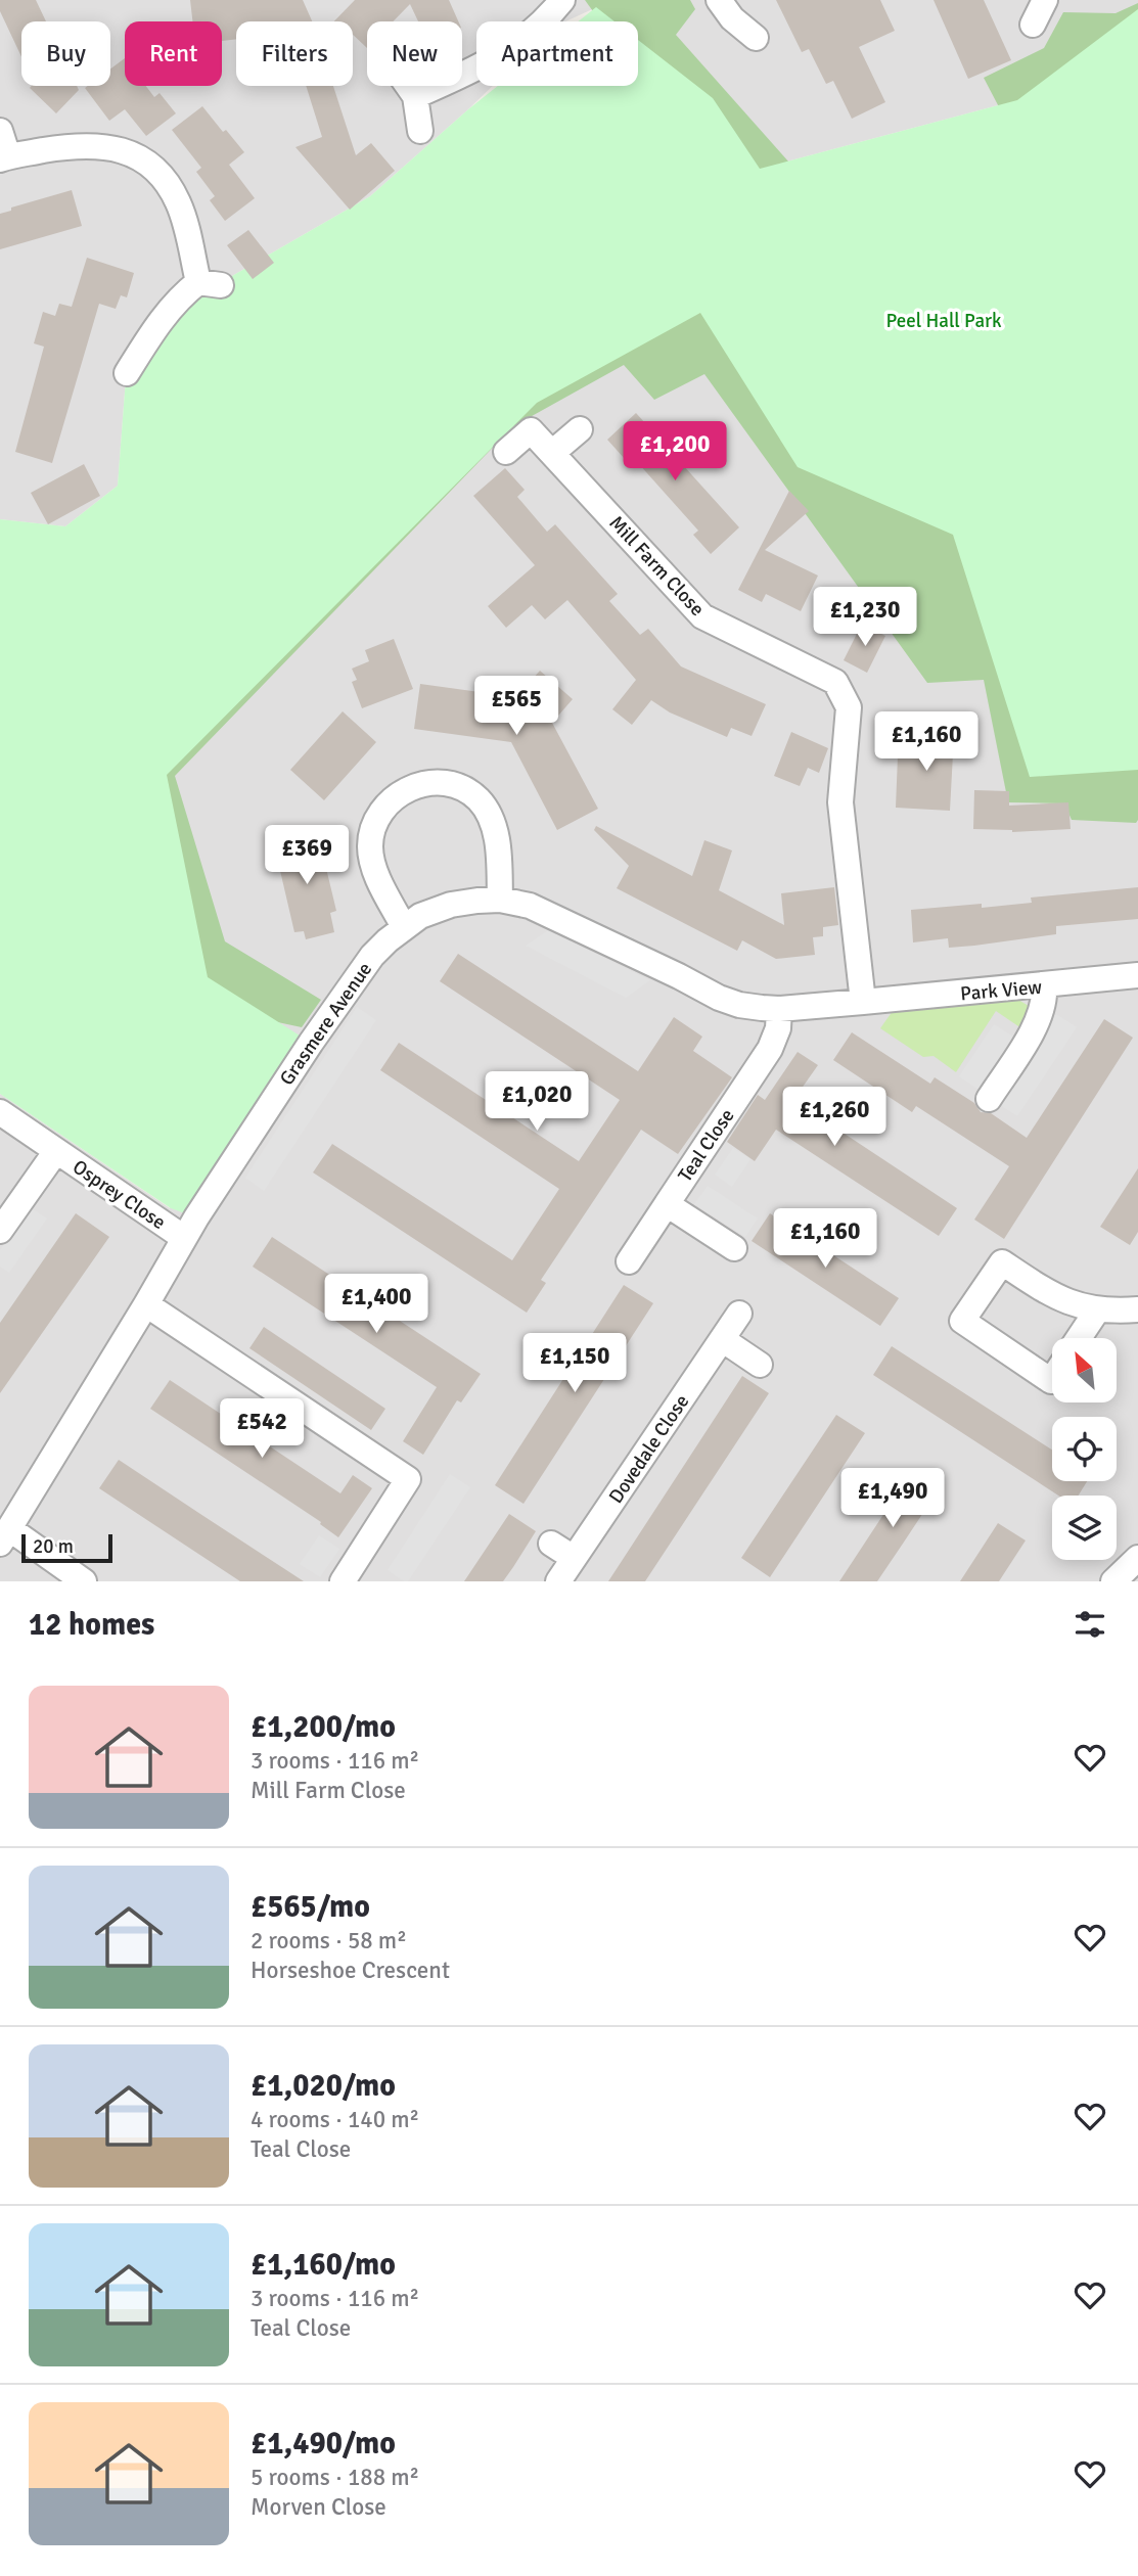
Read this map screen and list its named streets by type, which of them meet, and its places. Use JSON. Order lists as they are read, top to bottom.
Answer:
{
  "streets": {
    "street": [
      "Mill Farm Close",
      "Park View",
      "Grasmere Avenue",
      "Teal Close",
      "Osprey Close",
      "Dovedale Close"
    ]
  },
  "crossings": [
    ["Mill Farm Close", "Park View"],
    ["Mill Farm Close", "Grasmere Avenue"],
    ["Park View", "Grasmere Avenue"],
    ["Grasmere Avenue", "Teal Close"],
    ["Grasmere Avenue", "Osprey Close"]
  ],
  "parks": ["Peel Hall Park"],
  "scale_bar": "20 m",
  "north": "top left",
  "page": {
    "chip": [
      "Buy",
      "Rent",
      "Filters",
      "New",
      "Apartment"
    ],
    "price": [
      "£1,200",
      "£1,230",
      "£565",
      "£1,160",
      "£369",
      "£1,020",
      "£1,260",
      "£1,160",
      "£1,400",
      "£1,150",
      "£542",
      "£1,490"
    ],
    "scale": "20 m",
    "heading": "12 homes",
    "list": [
      {
        "name": "£1,200/mo",
        "note": "3 rooms · 116 m² · Mill Farm Close"
      },
      {
        "name": "£565/mo",
        "note": "2 rooms · 58 m² · Horseshoe Crescent"
      },
      {
        "name": "£1,020/mo",
        "note": "4 rooms · 140 m² · Teal Close"
      },
      {
        "name": "£1,160/mo",
        "note": "3 rooms · 116 m² · Teal Close"
      },
      {
        "name": "£1,490/mo",
        "note": "5 rooms · 188 m² · Morven Close"
      }
    ]
  }
}
